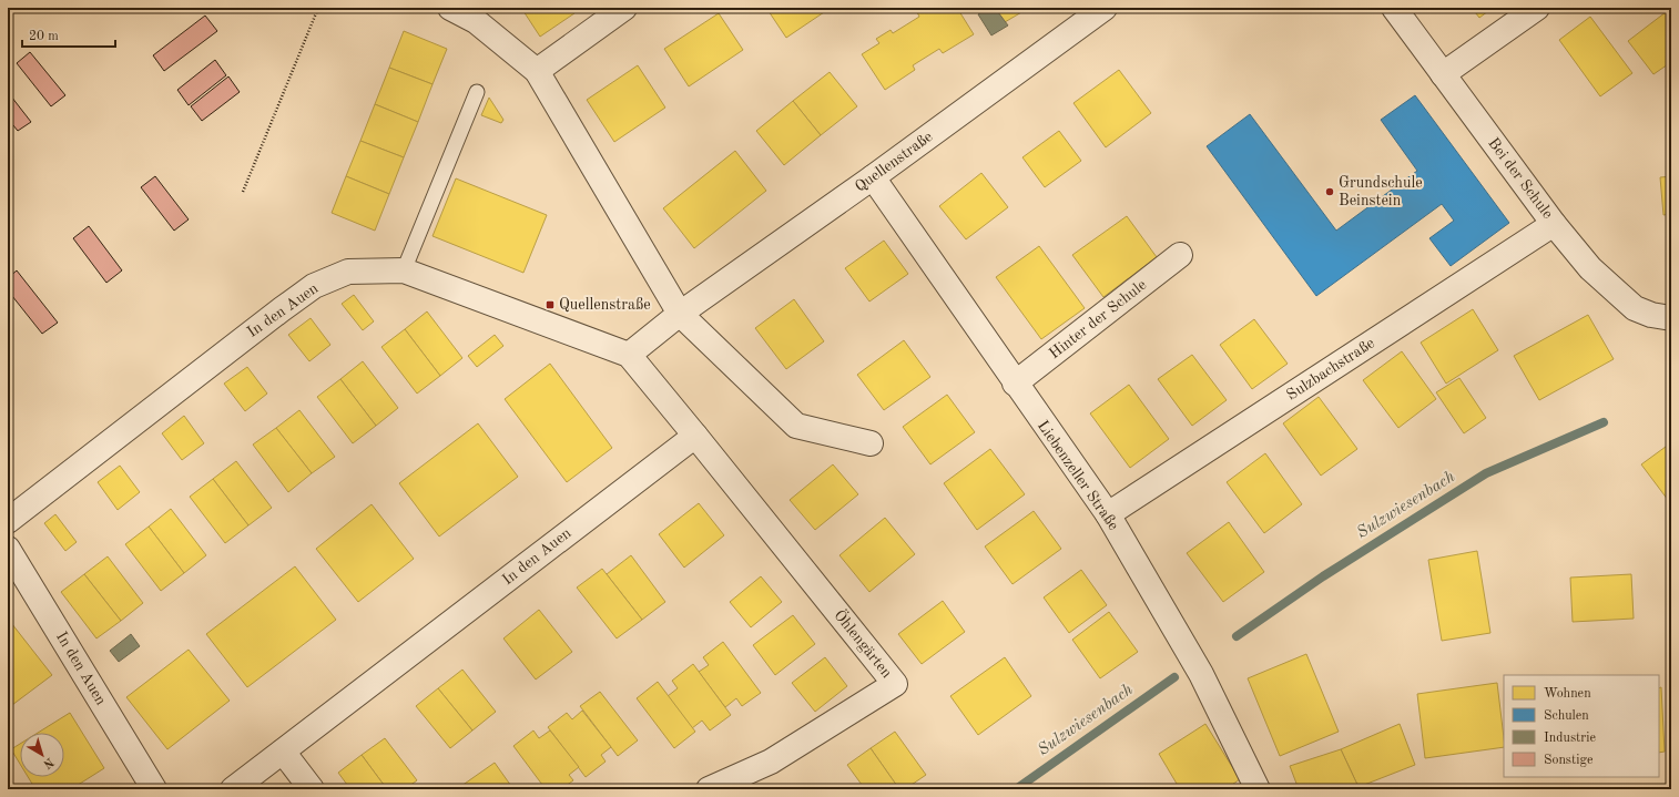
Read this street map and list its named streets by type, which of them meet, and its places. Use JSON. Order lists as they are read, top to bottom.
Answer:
{
  "streets": {
    "street": [
      "Quellenstraße",
      "Bei der Schule",
      "In den Auen",
      "Hinter der Schule",
      "Sulzbachstraße",
      "Liebenzeller Straße",
      "Öhlengärten"
    ]
  },
  "crossings": [
    ["Quellenstraße", "Liebenzeller Straße"],
    ["Bei der Schule", "Sulzbachstraße"],
    ["In den Auen", "Öhlengärten"],
    ["Hinter der Schule", "Liebenzeller Straße"],
    ["Sulzbachstraße", "Liebenzeller Straße"]
  ],
  "water": ["Sulzwiesenbach"],
  "places": {
    "other": ["Grundschule Beinstein"],
    "transit": ["Quellenstraße"]
  },
  "legend": [
    "Wohnen",
    "Schulen",
    "Industrie",
    "Sonstige"
  ],
  "scale_bar": "20 m",
  "north": "bottom right"
}
